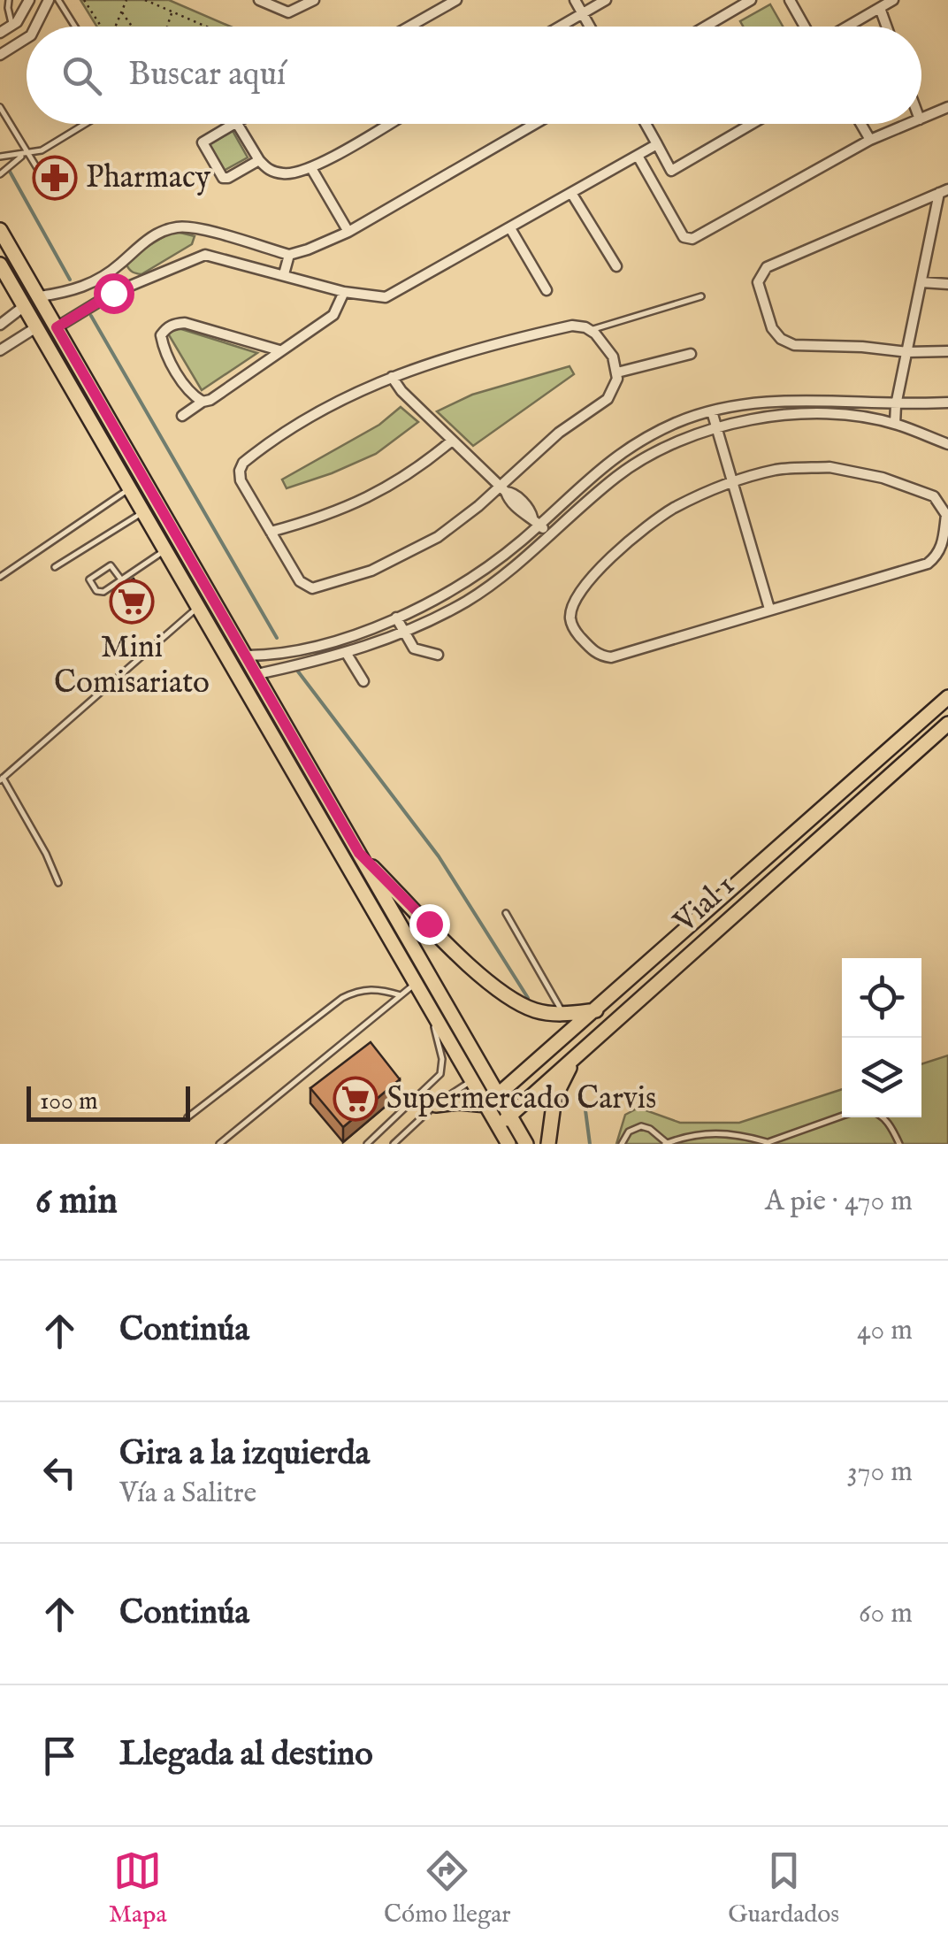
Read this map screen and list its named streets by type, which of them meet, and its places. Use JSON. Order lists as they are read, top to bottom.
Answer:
{
  "streets": {
    "main road": ["Vial 1"]
  },
  "places": {
    "pharmacy": ["Pharmacy"],
    "supermarket": ["Mini Comisariato", "Supermercado Carvis"]
  },
  "scale_bar": "100 m",
  "page": {
    "search": "Buscar aquí",
    "scale": "100 m",
    "heading": ["6 min", "A pie · 470 m"],
    "list": [
      ["Continúa", "40 m"],
      ["Gira a la izquierda", "Vía a Salitre", "370 m"],
      ["Continúa", "60 m"],
      "Llegada al destino"
    ],
    "nav": ["Mapa", "Cómo llegar", "Guardados"]
  }
}
